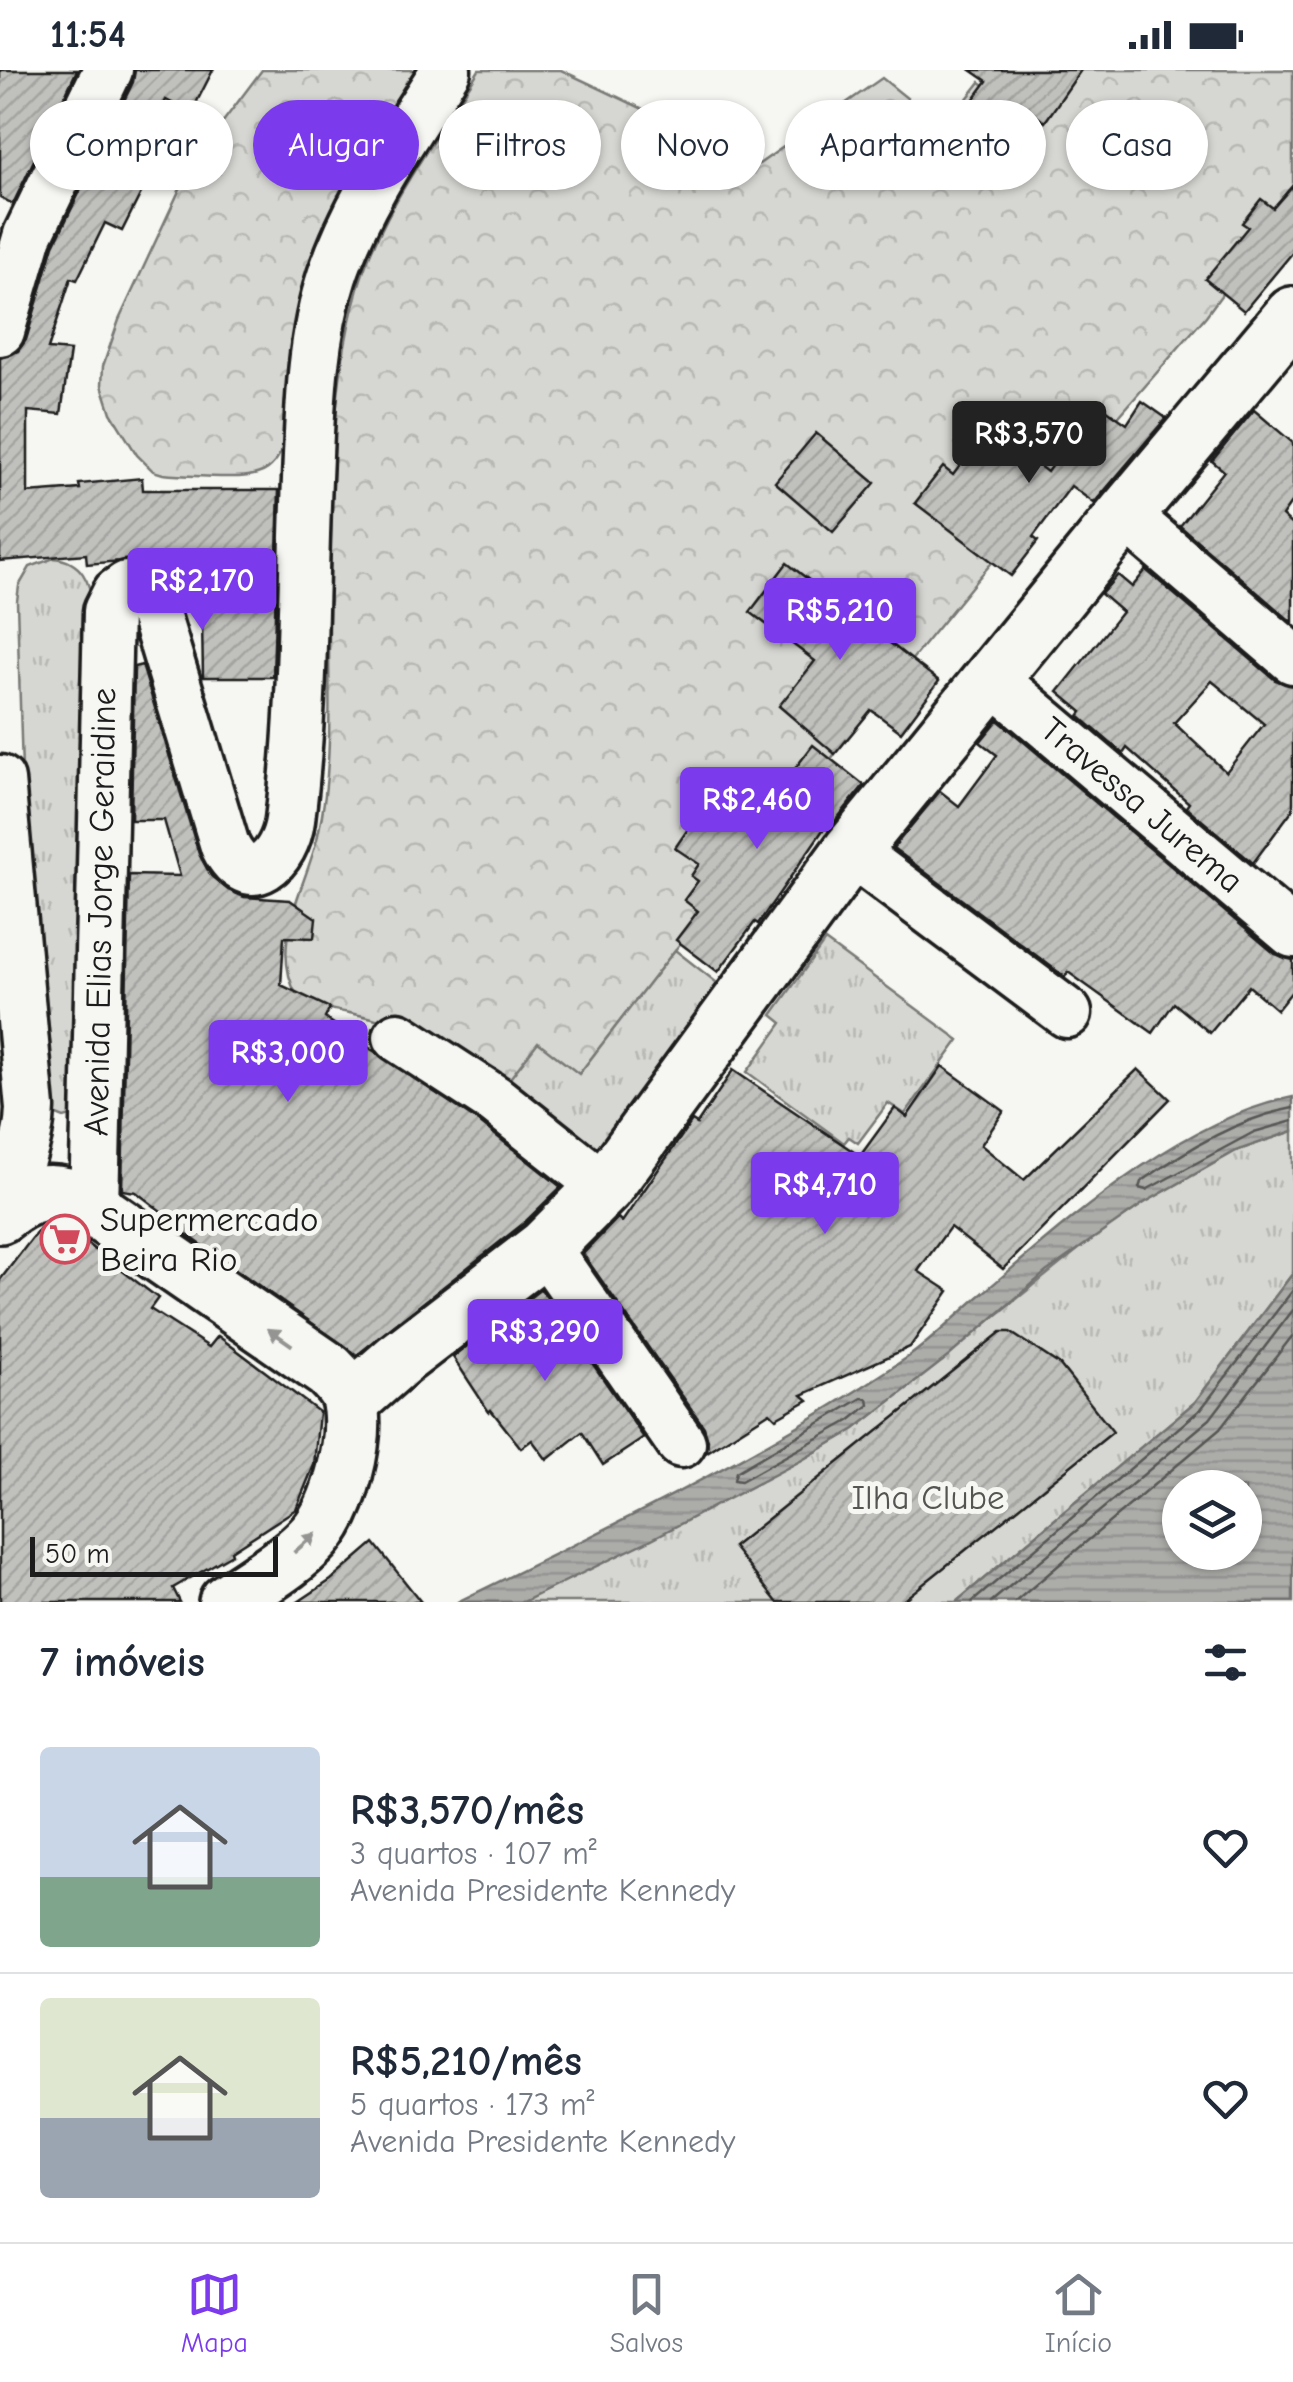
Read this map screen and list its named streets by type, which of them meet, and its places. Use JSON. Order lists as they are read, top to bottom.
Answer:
{
  "streets": {
    "street": ["Travessa Jurema", "Avenida Elias Jorge Geraidine"]
  },
  "parks": ["Ilha Clube"],
  "places": {
    "supermarket": ["Supermercado Beira Rio"]
  },
  "scale_bar": "50 m",
  "page": {
    "status": "11:54",
    "chip": [
      "Comprar",
      "Alugar",
      "Filtros",
      "Novo",
      "Apartamento",
      "Casa"
    ],
    "price": [
      "R$3,570",
      "R$2,170",
      "R$5,210",
      "R$2,460",
      "R$3,000",
      "R$4,710",
      "R$3,290"
    ],
    "scale": "50 m",
    "heading": "7 imóveis",
    "list": [
      {
        "name": "R$3,570/mês",
        "note": "3 quartos · 107 m² · Avenida Presidente Kennedy"
      },
      {
        "name": "R$5,210/mês",
        "note": "5 quartos · 173 m² · Avenida Presidente Kennedy"
      }
    ],
    "tabs": ["Mapa", "Salvos", "Início"]
  }
}
